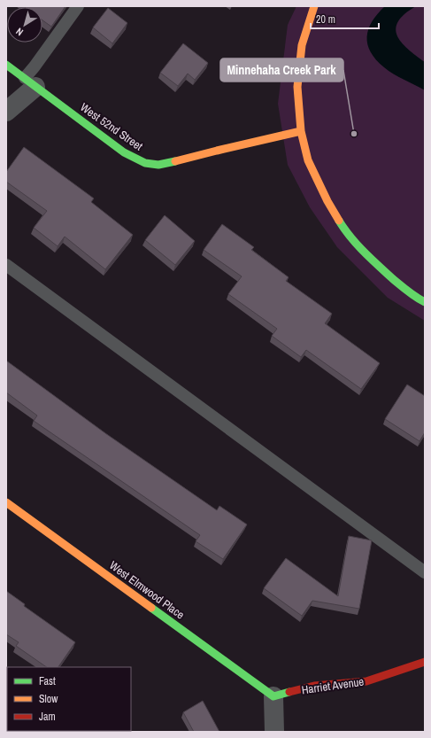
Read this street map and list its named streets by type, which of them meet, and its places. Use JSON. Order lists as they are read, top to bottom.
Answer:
{
  "streets": {
    "street": ["West 52nd Street", "West Elmwood Place", "Harriet Avenue"]
  },
  "crossings": [
    ["West Elmwood Place", "Harriet Avenue"]
  ],
  "places": ["Minnehaha Creek Park"],
  "legend": ["Fast", "Slow", "Jam"],
  "scale_bar": "20 m",
  "north": "bottom left"
}
